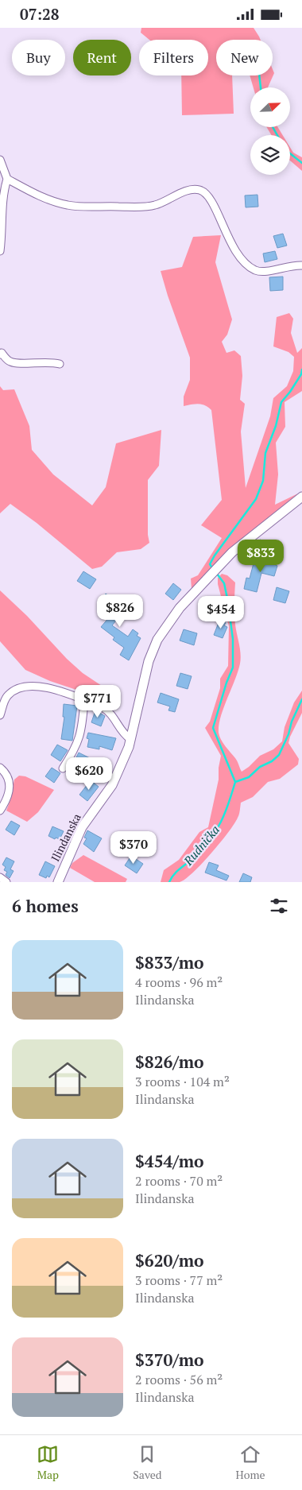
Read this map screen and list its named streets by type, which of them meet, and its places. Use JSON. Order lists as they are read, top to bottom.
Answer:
{
  "streets": {
    "street": ["Ilindanska"]
  },
  "water": ["Rudnička"],
  "north": "top right",
  "page": {
    "status": "07:28",
    "chip": [
      "Buy",
      "Rent",
      "Filters",
      "New"
    ],
    "price": [
      "$833",
      "$826",
      "$454",
      "$771",
      "$620",
      "$370"
    ],
    "heading": "6 homes",
    "list": [
      {
        "name": "$833/mo",
        "note": "4 rooms · 96 m² · Ilindanska"
      },
      {
        "name": "$826/mo",
        "note": "3 rooms · 104 m² · Ilindanska"
      },
      {
        "name": "$454/mo",
        "note": "2 rooms · 70 m² · Ilindanska"
      },
      {
        "name": "$620/mo",
        "note": "3 rooms · 77 m² · Ilindanska"
      },
      {
        "name": "$370/mo",
        "note": "2 rooms · 56 m² · Ilindanska"
      }
    ],
    "tabs": ["Map", "Saved", "Home"]
  }
}
